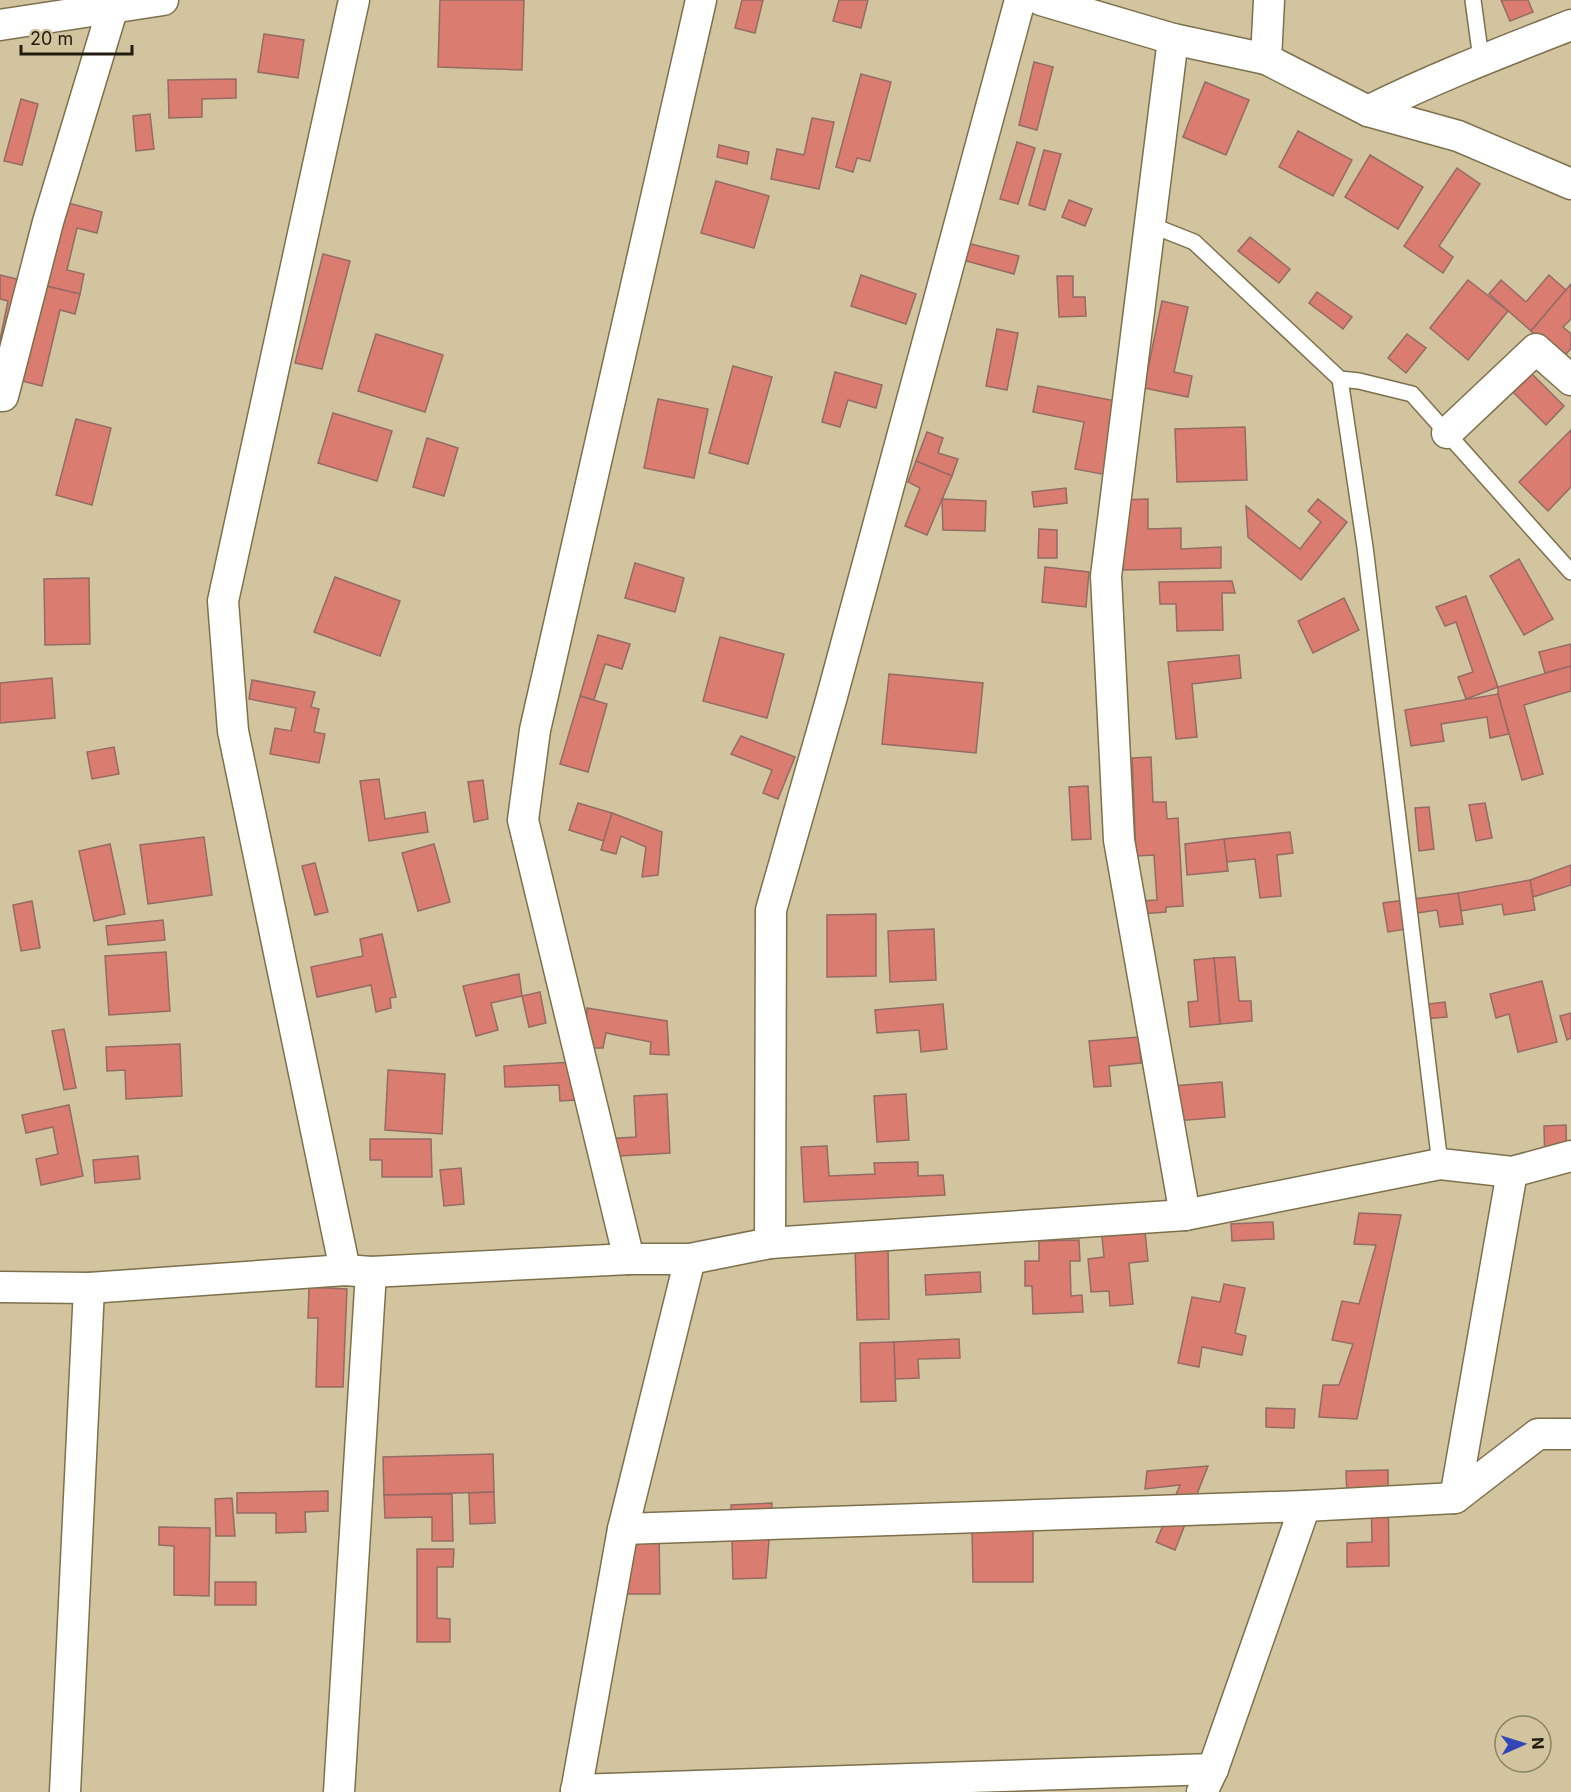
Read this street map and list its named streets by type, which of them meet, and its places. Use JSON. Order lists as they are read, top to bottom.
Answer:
{
  "scale_bar": "20 m",
  "north": "right"
}
